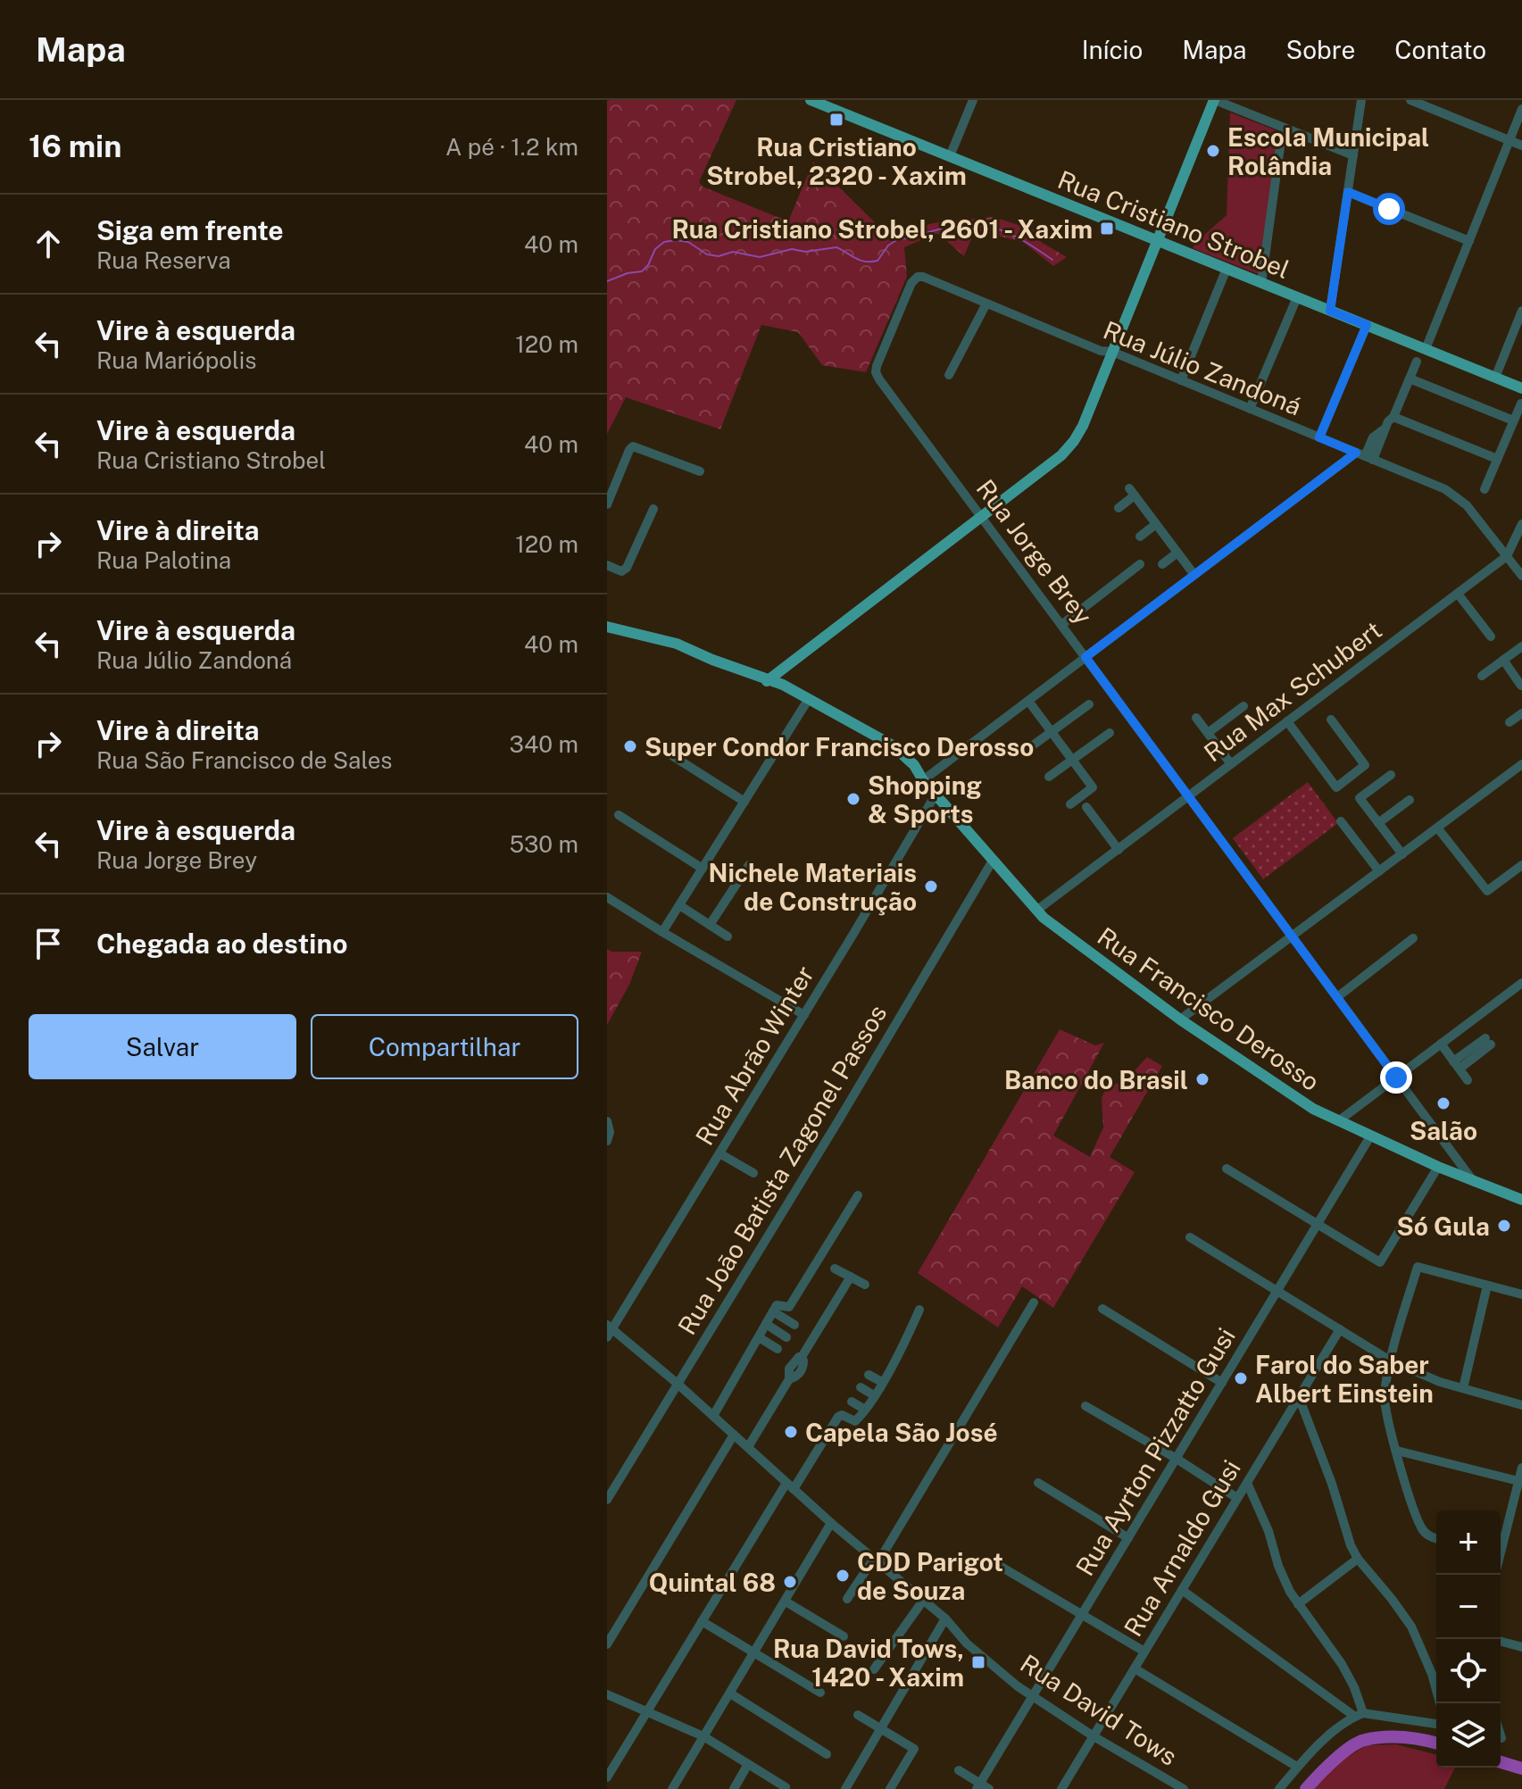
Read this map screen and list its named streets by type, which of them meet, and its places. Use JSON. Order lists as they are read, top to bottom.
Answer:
{
  "streets": {
    "main road": ["Rua Cristiano Strobel", "Rua Francisco Derosso"],
    "street": [
      "Rua Júlio Zandoná",
      "Rua Jorge Brey",
      "Rua Max Schubert",
      "Rua Abrão Winter",
      "Rua João Batista Zagonel Passos",
      "Rua Ayrton Pizzatto Gusi",
      "Rua Arnaldo Gusi",
      "Rua David Tows"
    ]
  },
  "crossings": [
    ["Rua Júlio Zandoná", "Rua Jorge Brey"],
    ["Rua Júlio Zandoná", "Rua Max Schubert"],
    ["Rua Jorge Brey", "Rua Max Schubert"],
    ["Rua Jorge Brey", "Rua Francisco Derosso"],
    ["Rua Max Schubert", "Rua Francisco Derosso"],
    ["Rua Francisco Derosso", "Rua Abrão Winter"],
    ["Rua Francisco Derosso", "Rua João Batista Zagonel Passos"],
    ["Rua Francisco Derosso", "Rua Ayrton Pizzatto Gusi"],
    ["Rua Abrão Winter", "Rua David Tows"],
    ["Rua João Batista Zagonel Passos", "Rua David Tows"],
    ["Rua Ayrton Pizzatto Gusi", "Rua David Tows"],
    ["Rua Arnaldo Gusi", "Rua David Tows"]
  ],
  "places": {
    "transit": ["Rua Cristiano Strobel, 2320 - Xaxim", "Rua Cristiano Strobel, 2601 - Xaxim", "Rua David Tows, 1420 - Xaxim"],
    "other": [
      "Escola Municipal Rolândia",
      "Super Condor Francisco Derosso",
      "Shopping & Sports",
      "Nichele Materiais de Construção",
      "Banco do Brasil",
      "Salão",
      "Só Gula",
      "Farol do Saber Albert Einstein",
      "Capela São José",
      "CDD Parigot de Souza",
      "Quintal 68"
    ]
  },
  "page": {
    "header": "Mapa",
    "nav": [
      "Início",
      "Mapa",
      "Sobre",
      "Contato"
    ],
    "heading": ["16 min", "A pé · 1.2 km"],
    "list": [
      ["Siga em frente", "Rua Reserva", "40 m"],
      ["Vire à esquerda", "Rua Mariópolis", "120 m"],
      ["Vire à esquerda", "Rua Cristiano Strobel", "40 m"],
      ["Vire à direita", "Rua Palotina", "120 m"],
      ["Vire à esquerda", "Rua Júlio Zandoná", "40 m"],
      ["Vire à direita", "Rua São Francisco de Sales", "340 m"],
      ["Vire à esquerda", "Rua Jorge Brey", "530 m"],
      "Chegada ao destino"
    ],
    "buttons": ["Salvar", "Compartilhar"],
    "map_buttons": ["+", "−"]
  }
}
